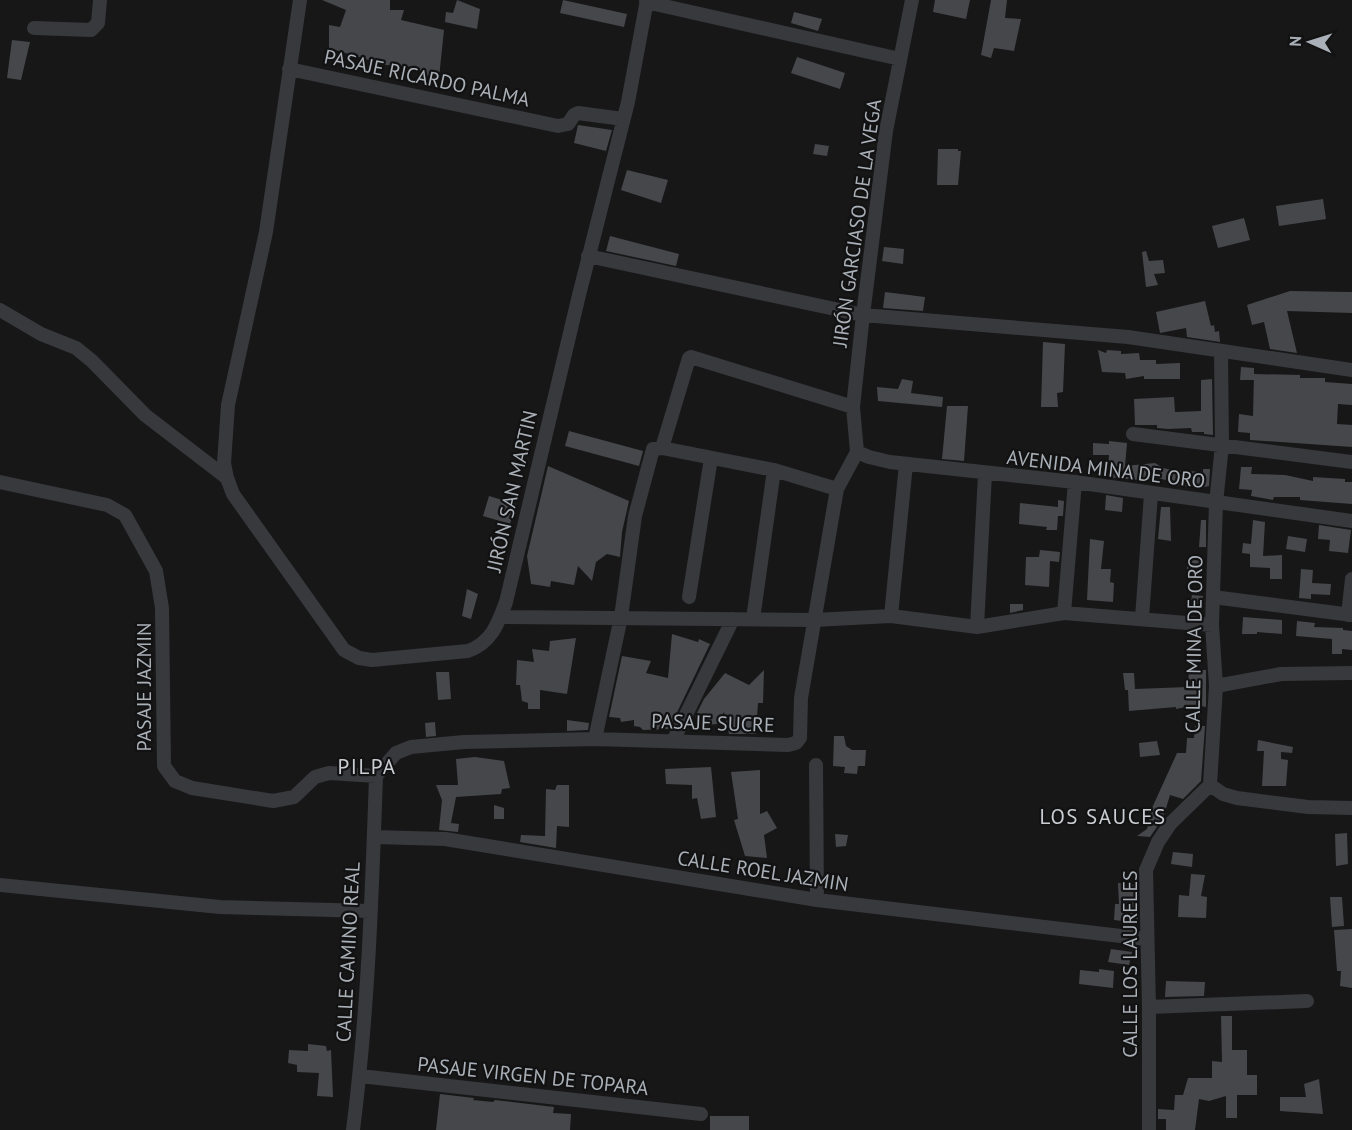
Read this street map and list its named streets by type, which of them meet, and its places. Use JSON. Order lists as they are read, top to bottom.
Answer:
{
  "streets": {
    "street": [
      "PASAJE RICARDO PALMA",
      "JIRÓN GARCIASO DE LA VEGA",
      "AVENIDA MINA DE ORO",
      "JIRÓN SAN MARTIN",
      "CALLE MINA DE ORO",
      "PASAJE JAZMIN",
      "PASAJE SUCRE",
      "CALLE ROEL JAZMIN",
      "CALLE CAMINO REAL",
      "CALLE LOS LAURELES",
      "PASAJE VIRGEN DE TOPARA"
    ]
  },
  "crossings": [
    ["PASAJE RICARDO PALMA", "JIRÓN SAN MARTIN"],
    ["JIRÓN GARCIASO DE LA VEGA", "AVENIDA MINA DE ORO"],
    ["JIRÓN GARCIASO DE LA VEGA", "PASAJE SUCRE"],
    ["AVENIDA MINA DE ORO", "CALLE MINA DE ORO"],
    ["AVENIDA MINA DE ORO", "PASAJE SUCRE"],
    ["CALLE MINA DE ORO", "CALLE LOS LAURELES"],
    ["PASAJE JAZMIN", "PASAJE SUCRE"],
    ["PASAJE JAZMIN", "CALLE CAMINO REAL"],
    ["PASAJE SUCRE", "CALLE CAMINO REAL"],
    ["CALLE ROEL JAZMIN", "CALLE CAMINO REAL"],
    ["CALLE ROEL JAZMIN", "CALLE LOS LAURELES"],
    ["CALLE CAMINO REAL", "PASAJE VIRGEN DE TOPARA"]
  ],
  "districts": ["PILPA", "LOS SAUCES"],
  "north": "left"
}
